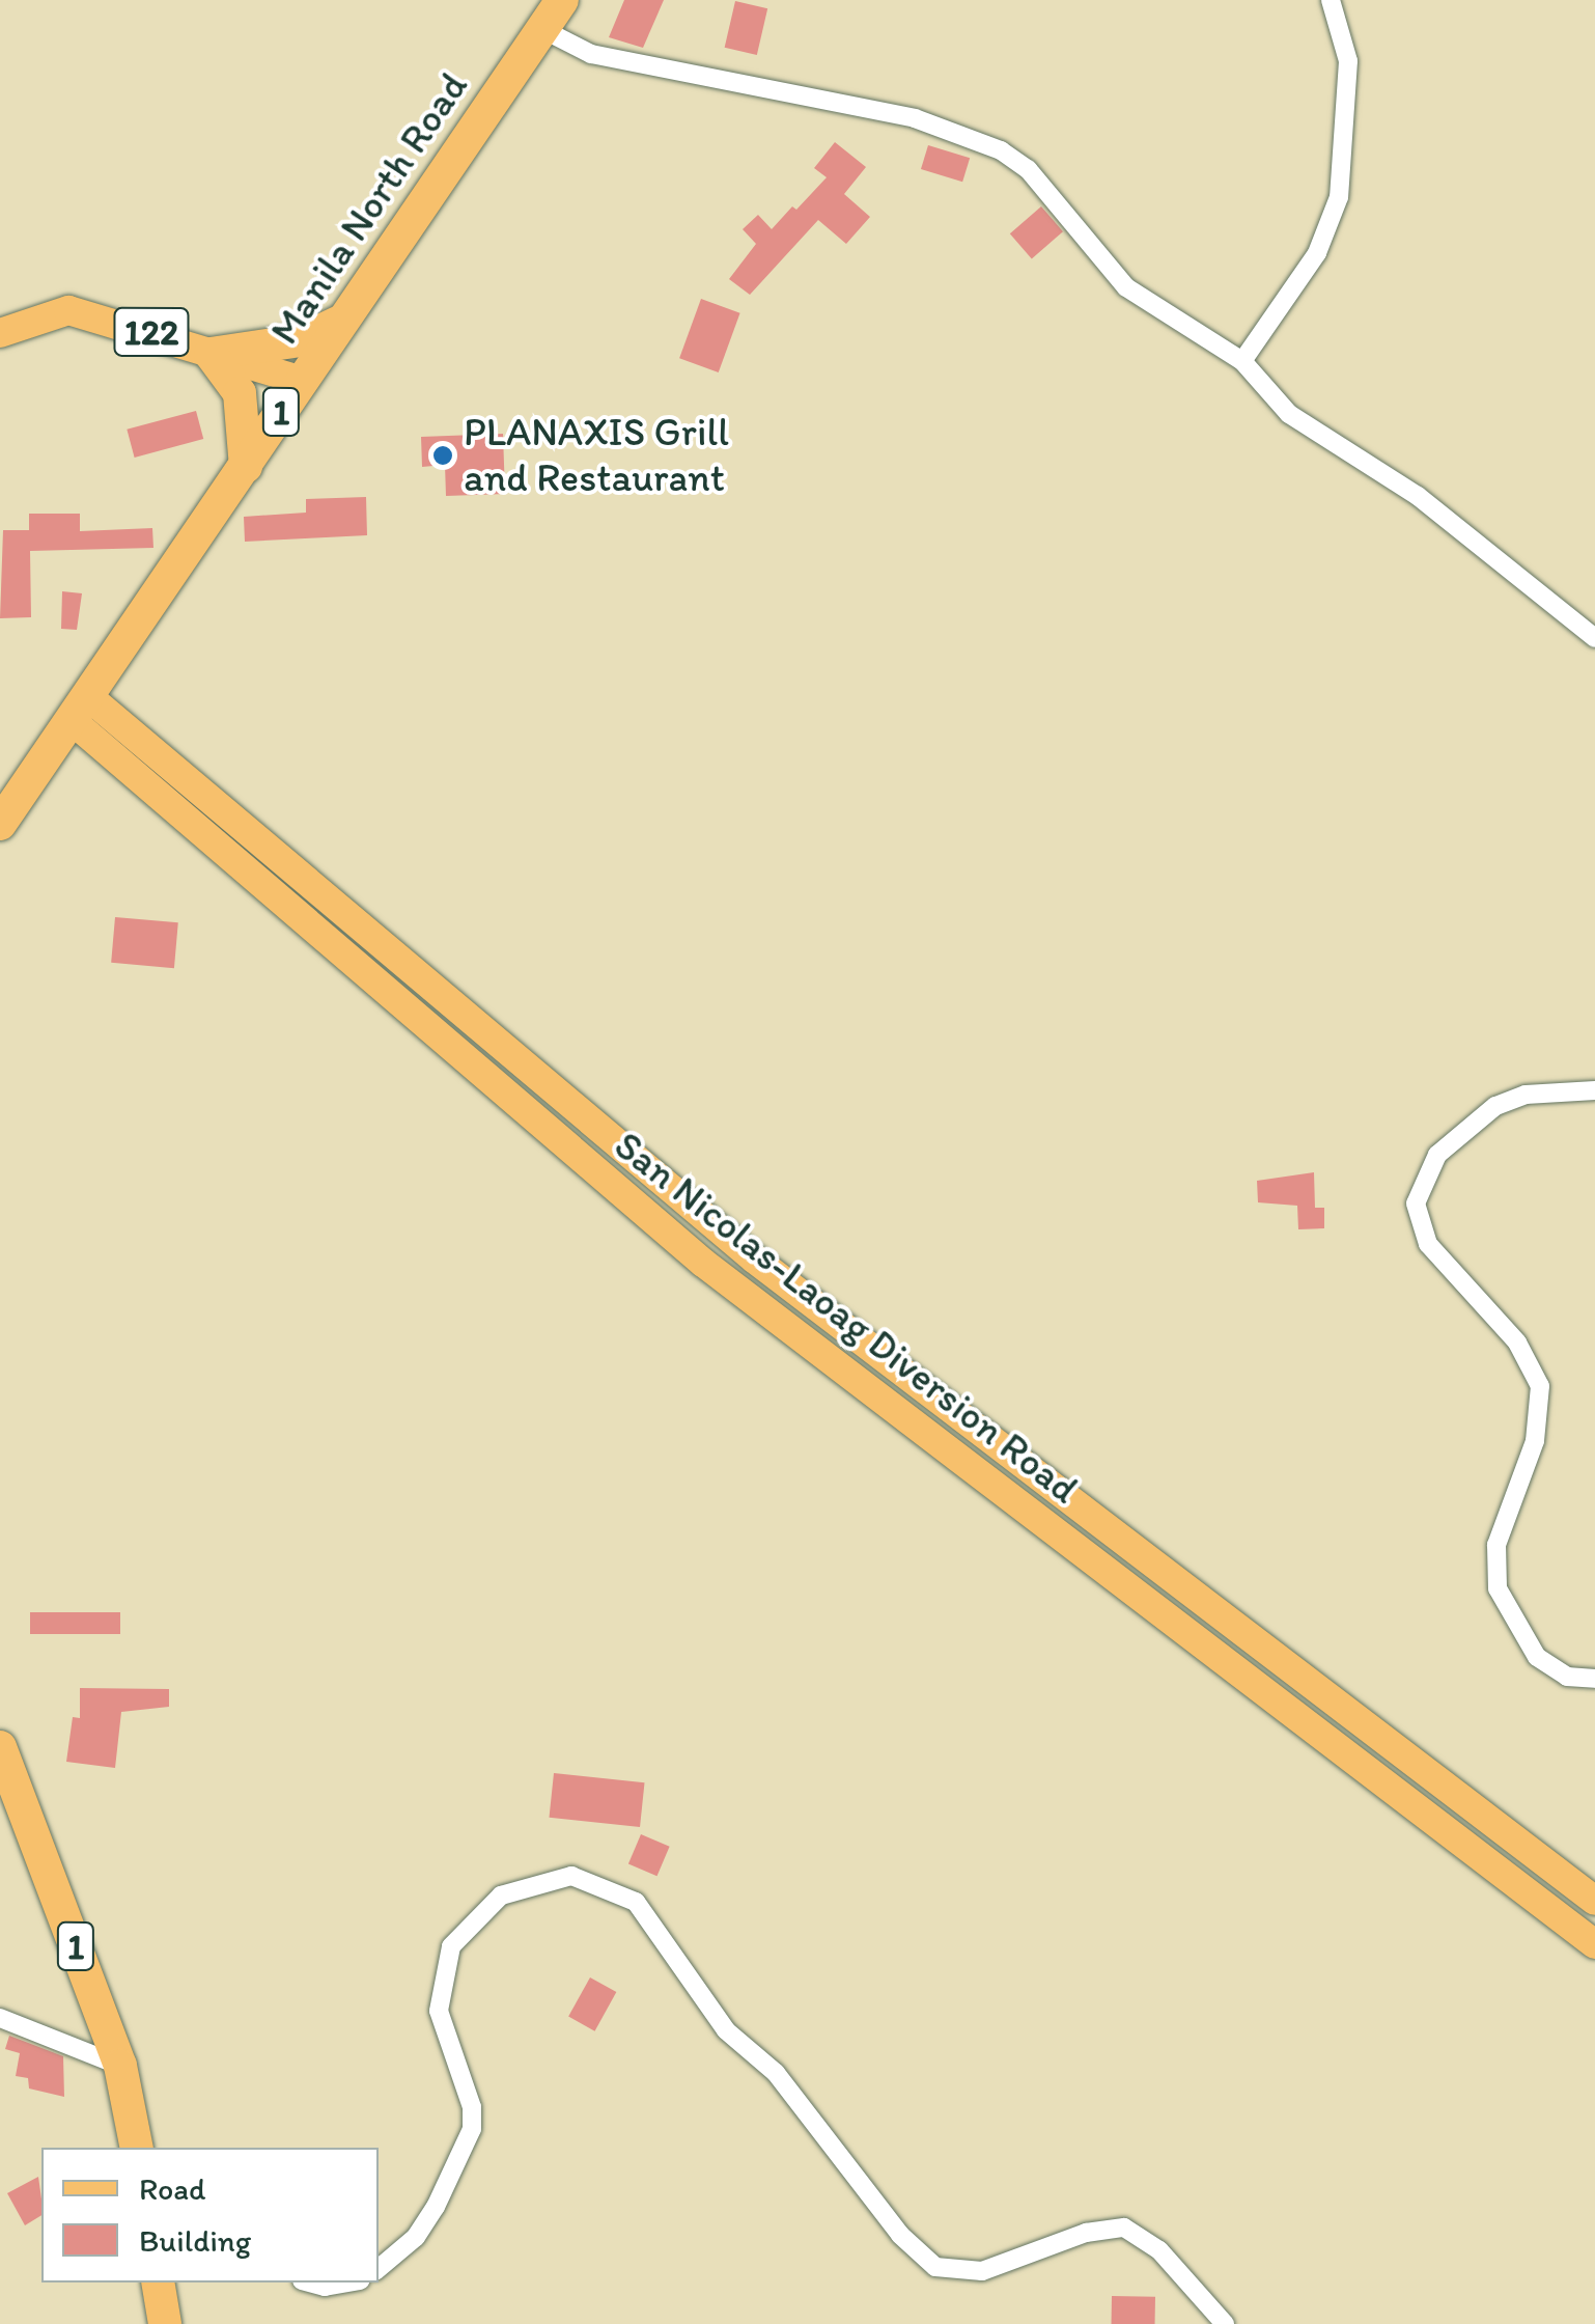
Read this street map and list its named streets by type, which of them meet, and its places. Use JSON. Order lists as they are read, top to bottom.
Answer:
{
  "streets": {
    "highway": ["Manila North Road", "1"],
    "main road": ["122", "San Nicolas-Laoag Diversion Road"]
  },
  "crossings": [
    ["Manila North Road", "122"],
    ["Manila North Road", "San Nicolas-Laoag Diversion Road"]
  ],
  "places": ["PLANAXIS Grill and Restaurant"],
  "legend": ["Road", "Building"]
}
